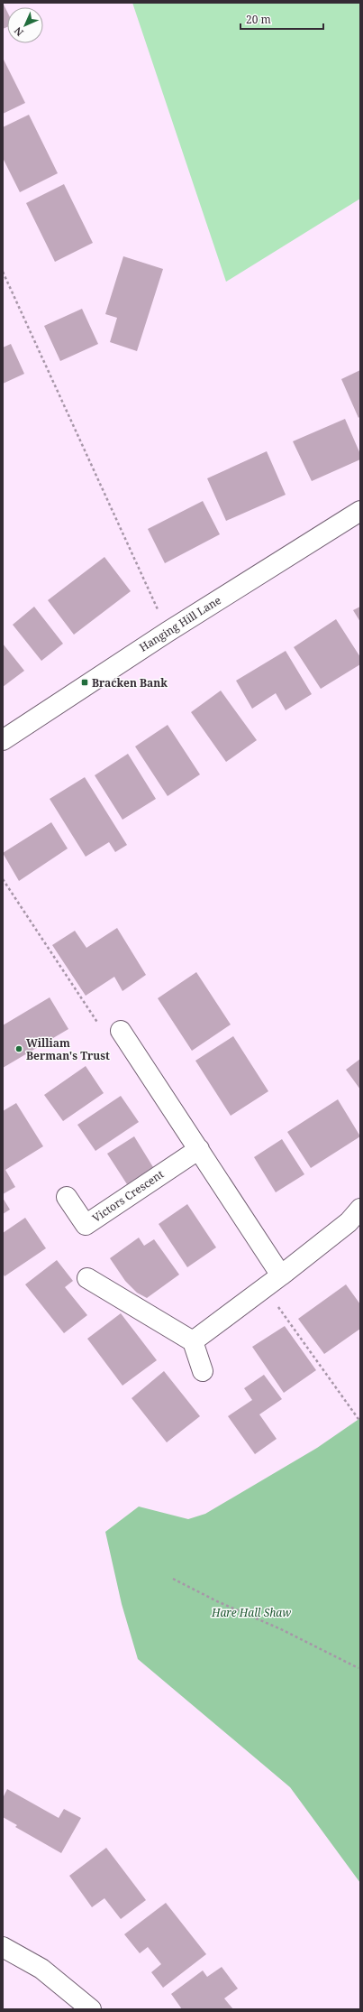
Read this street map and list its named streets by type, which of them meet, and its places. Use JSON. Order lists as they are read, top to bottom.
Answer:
{
  "streets": {
    "street": ["Hanging Hill Lane", "Victors Crescent"]
  },
  "parks": ["Hare Hall Shaw"],
  "places": {
    "transit": ["Bracken Bank"],
    "other": ["William Berman's Trust"]
  },
  "scale_bar": "20 m",
  "north": "bottom left"
}
